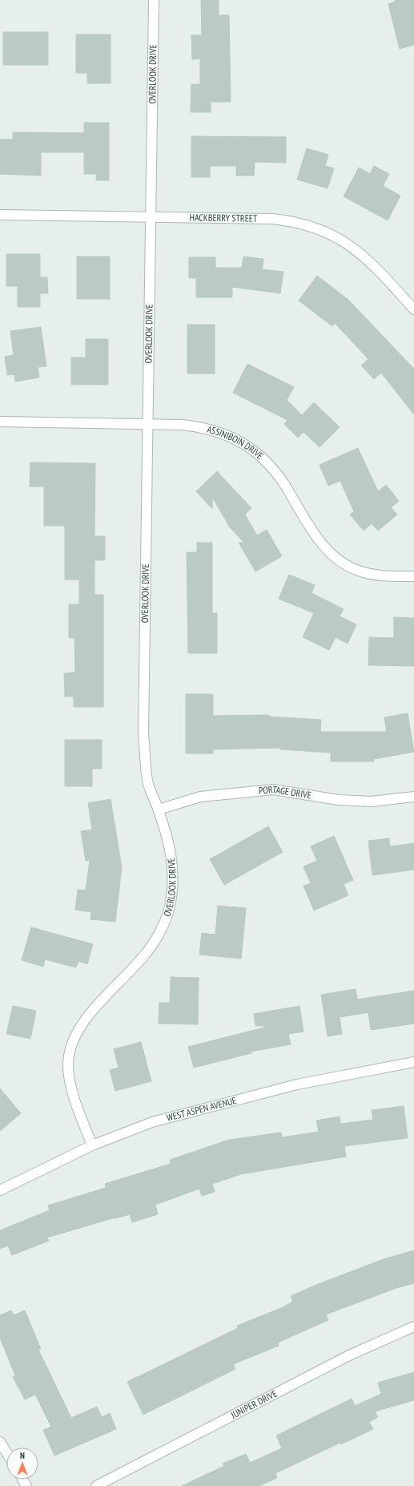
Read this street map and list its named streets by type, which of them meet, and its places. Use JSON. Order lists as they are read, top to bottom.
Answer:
{
  "streets": {
    "street": [
      "OVERLOOK DRIVE",
      "HACKBERRY STREET",
      "ASSINIBOIN DRIVE",
      "PORTAGE DRIVE",
      "WEST ASPEN AVENUE",
      "JUNIPER DRIVE"
    ]
  },
  "crossings": [
    ["OVERLOOK DRIVE", "HACKBERRY STREET"],
    ["OVERLOOK DRIVE", "ASSINIBOIN DRIVE"],
    ["OVERLOOK DRIVE", "PORTAGE DRIVE"],
    ["OVERLOOK DRIVE", "WEST ASPEN AVENUE"]
  ],
  "north": "top"
}
